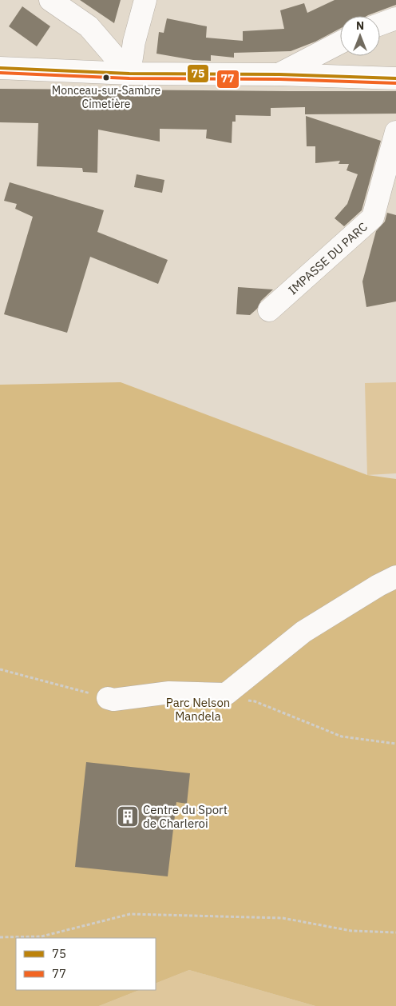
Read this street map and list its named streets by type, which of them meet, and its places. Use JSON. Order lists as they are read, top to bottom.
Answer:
{
  "streets": {
    "street": ["IMPASSE DU PARC"]
  },
  "parks": ["Parc Nelson Mandela"],
  "places": {
    "other": ["Monceau-sur-Sambre Cimetière"],
    "building": ["Centre du Sport de Charleroi"]
  },
  "lines": ["transit line 75", "transit line 77"],
  "legend": ["75", "77"],
  "north": "top"
}
